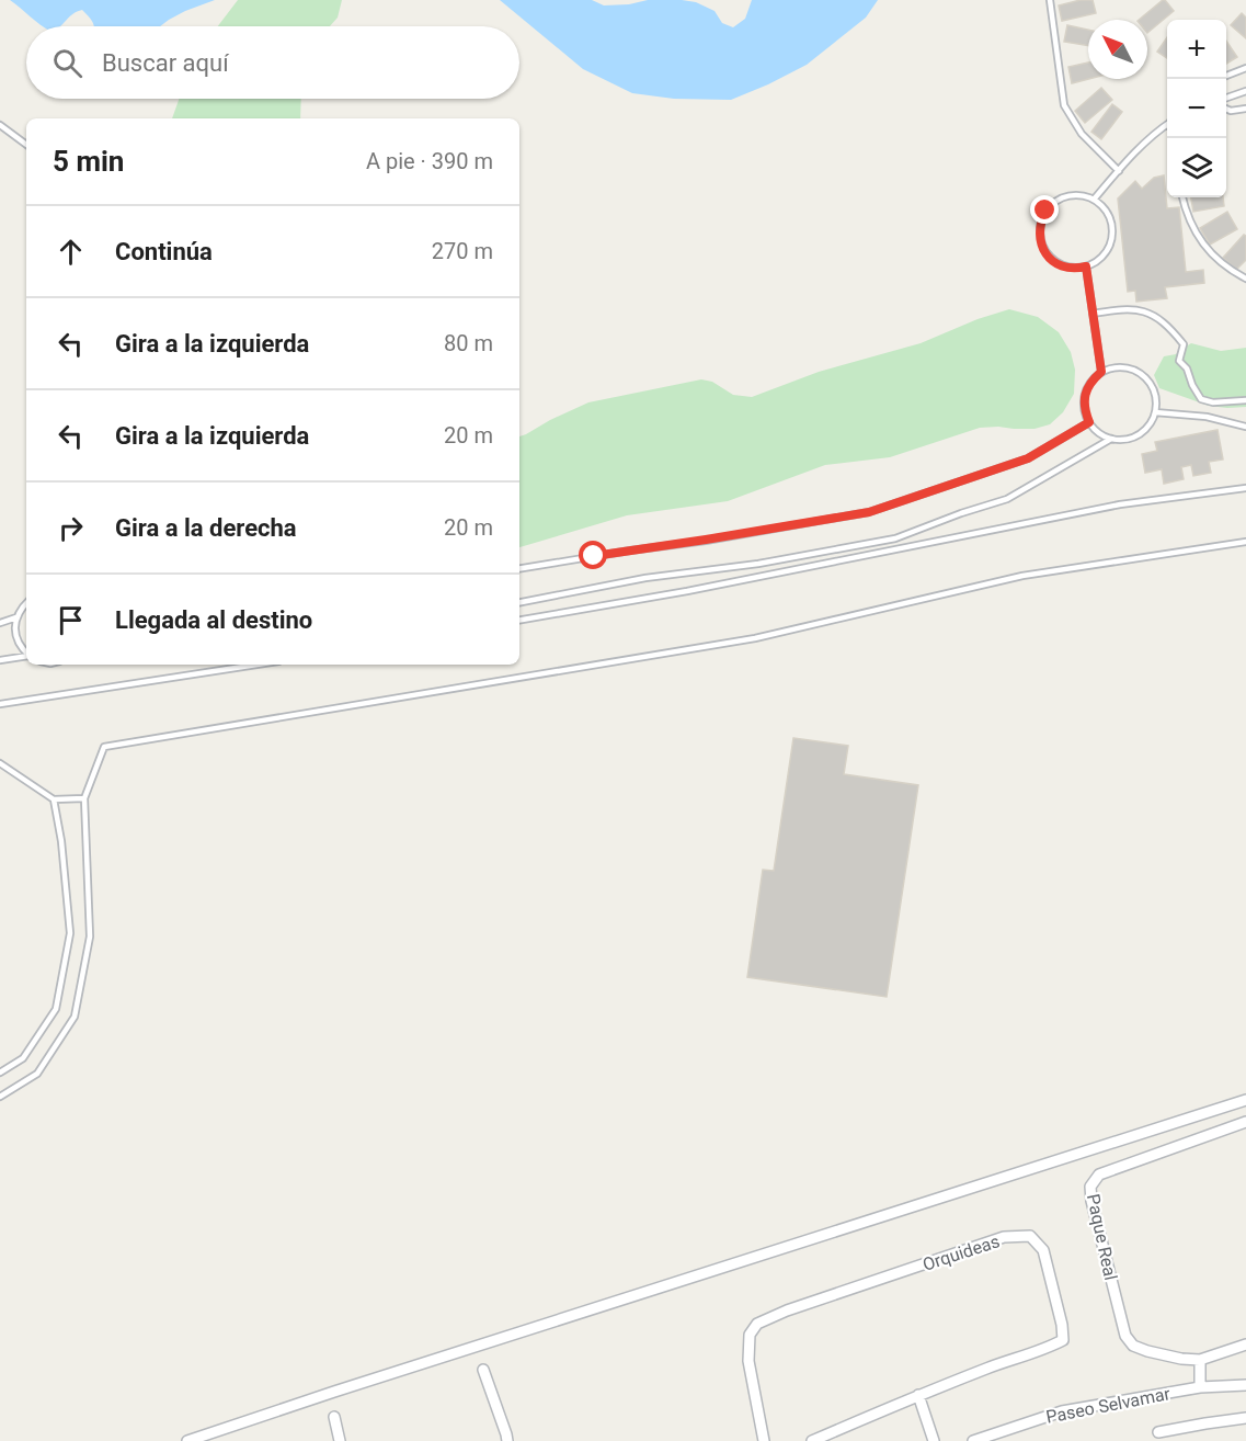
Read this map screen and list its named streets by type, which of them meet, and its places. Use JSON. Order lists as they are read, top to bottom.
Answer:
{
  "streets": {
    "street": ["Paque Real", "Orquideas", "Paseo Selvamar"]
  },
  "north": "top left",
  "page": {
    "map_buttons": ["+", "−"],
    "search": "Buscar aquí",
    "heading": ["5 min", "A pie · 390 m"],
    "list": [
      ["Continúa", "270 m"],
      ["Gira a la izquierda", "80 m"],
      ["Gira a la izquierda", "20 m"],
      ["Gira a la derecha", "20 m"],
      "Llegada al destino"
    ]
  }
}
